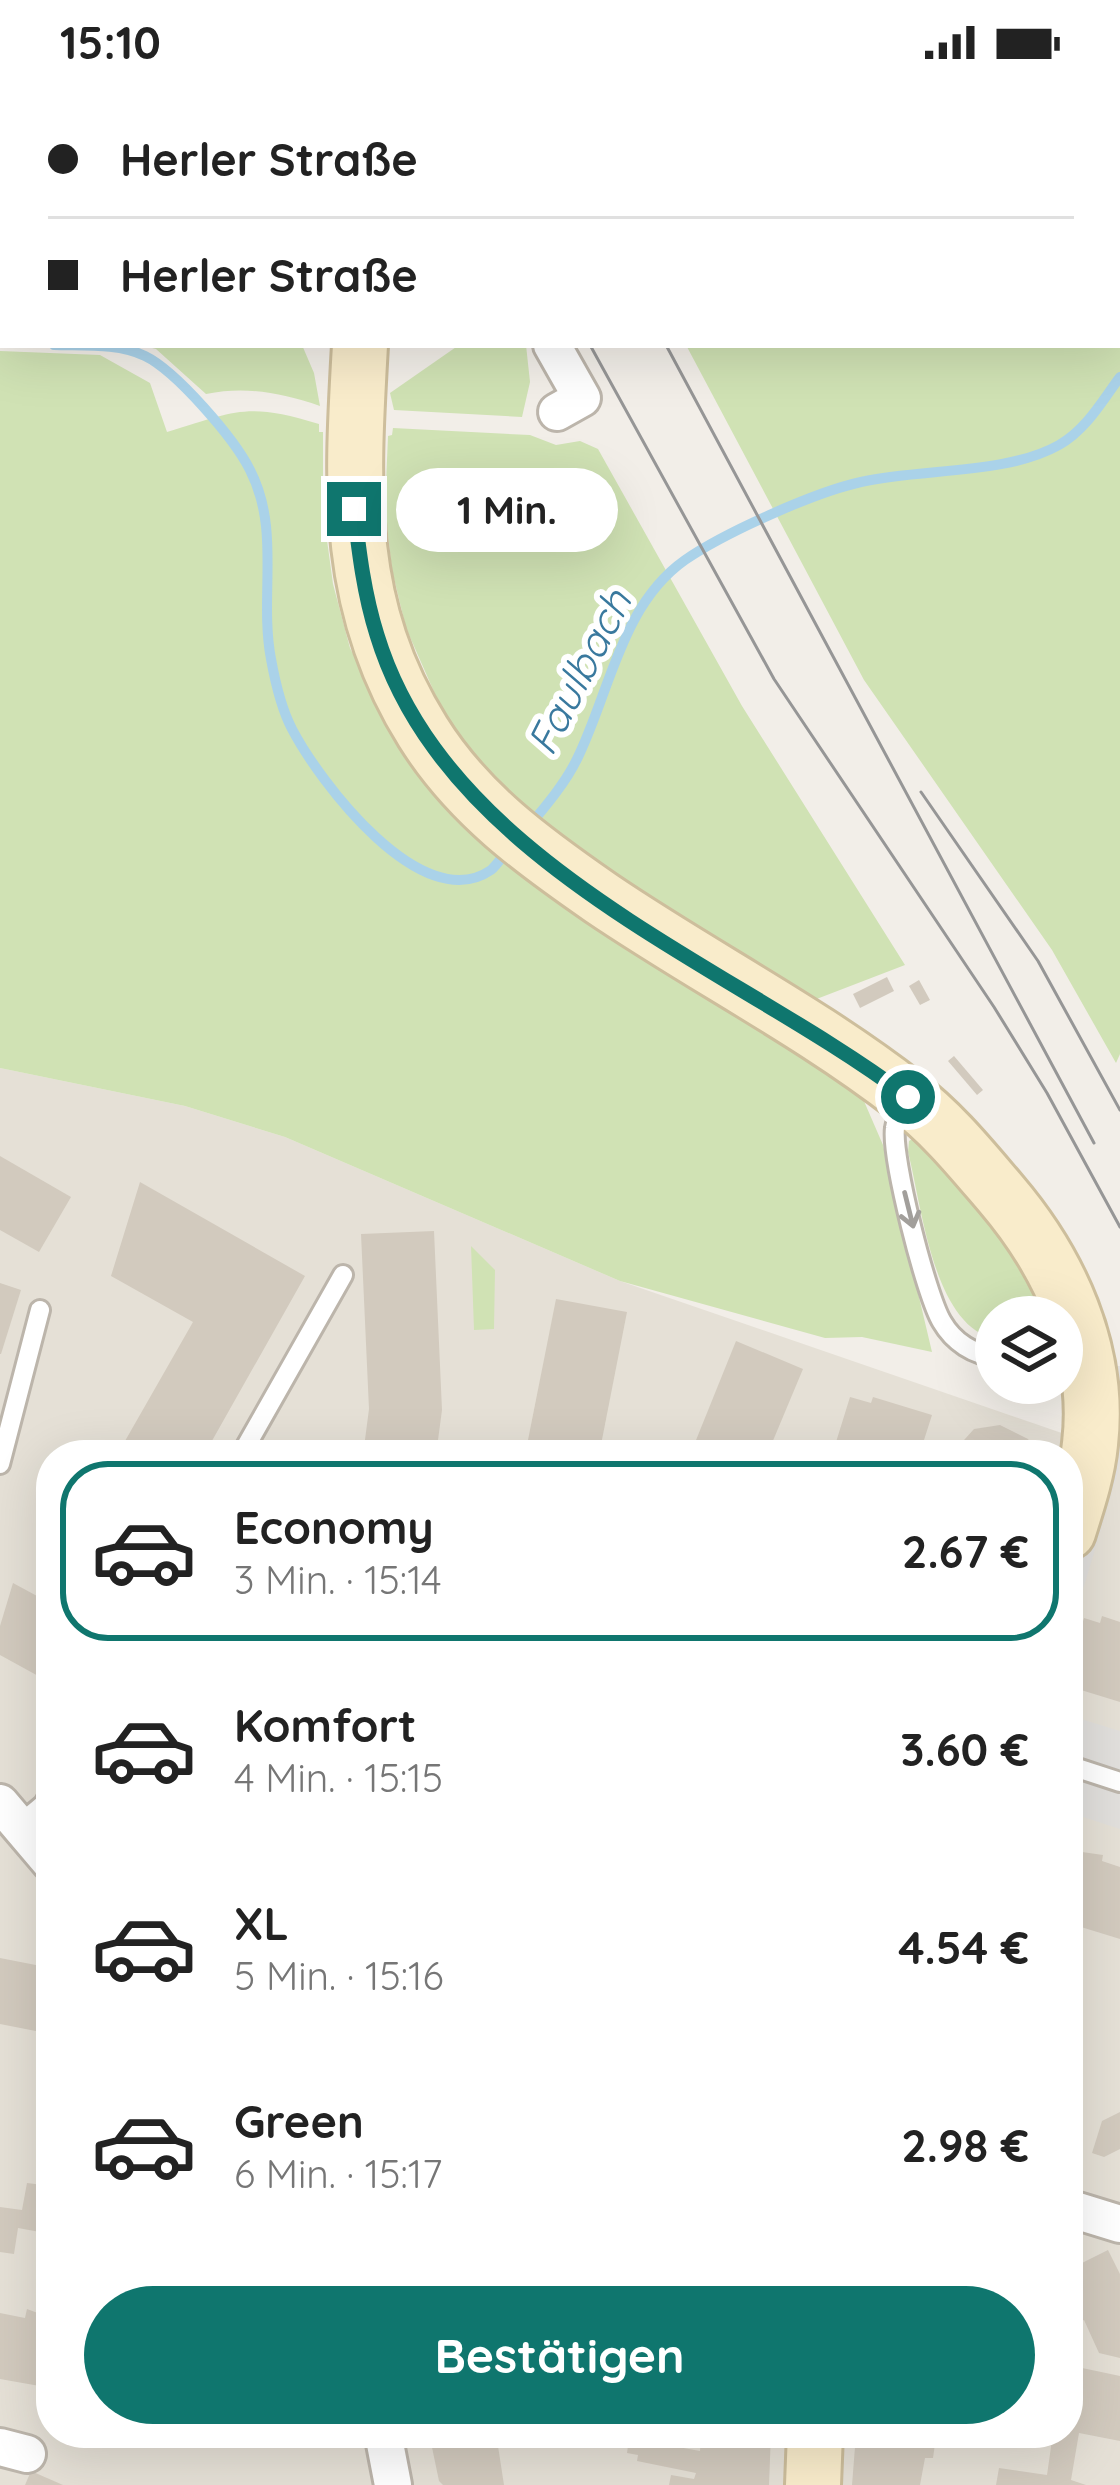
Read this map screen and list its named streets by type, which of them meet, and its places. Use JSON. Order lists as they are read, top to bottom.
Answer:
{
  "water": ["Faulbach"],
  "page": {
    "status": "15:10",
    "banner": ["Herler Straße", "Herler Straße"],
    "bubble": "1 Min.",
    "list": [
      {
        "name": "Economy",
        "note": "3 Min. · 15:14",
        "value": "2.67 €"
      },
      {
        "name": "Komfort",
        "note": "4 Min. · 15:15",
        "value": "3.60 €"
      },
      {
        "name": "XL",
        "note": "5 Min. · 15:16",
        "value": "4.54 €"
      },
      {
        "name": "Green",
        "note": "6 Min. · 15:17",
        "value": "2.98 €"
      }
    ],
    "buttons": "Bestätigen"
  }
}
